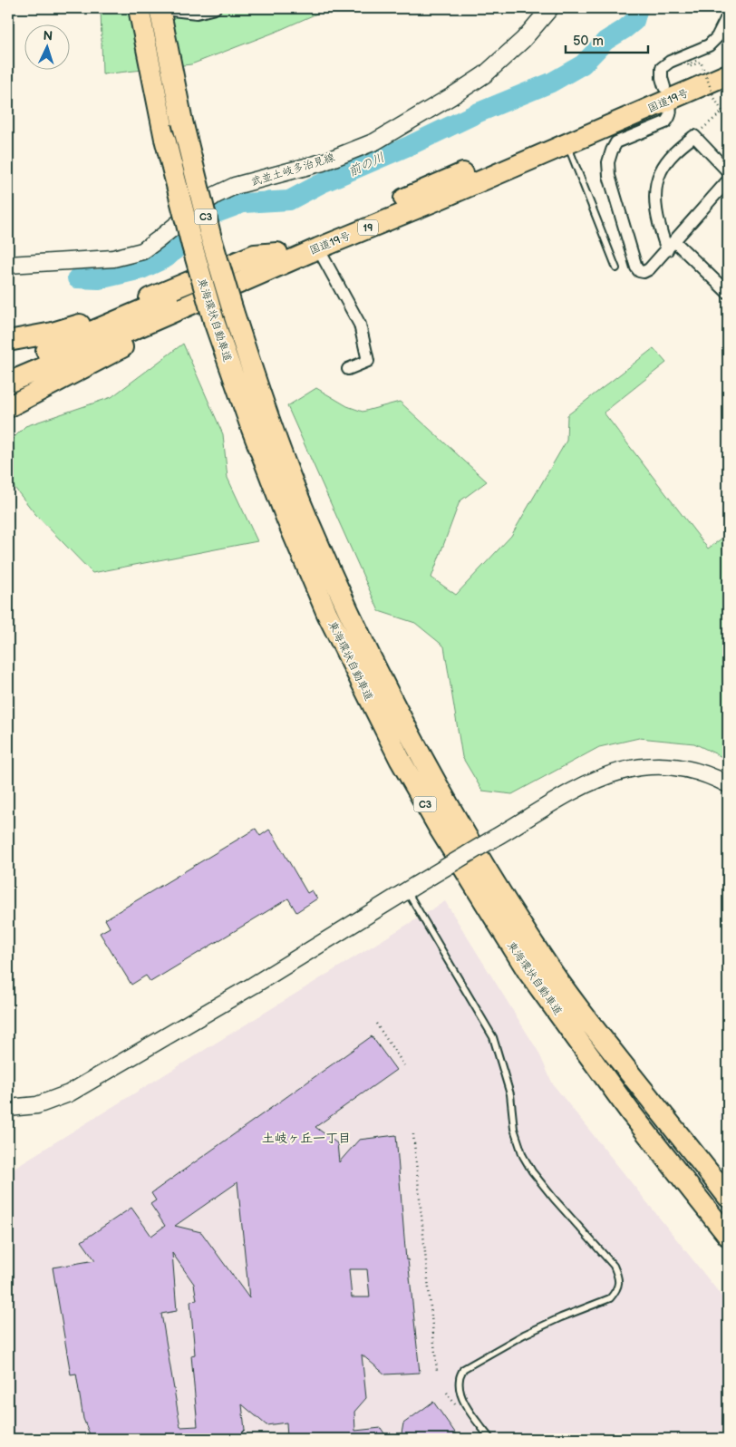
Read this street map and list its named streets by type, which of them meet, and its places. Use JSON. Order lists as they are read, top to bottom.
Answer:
{
  "streets": {
    "highway": [
      "国道19号",
      "C3",
      "19",
      "東海環状自動車道"
    ],
    "street": ["武並土岐多治見線"]
  },
  "crossings": [
    ["国道19号", "19"]
  ],
  "districts": ["土岐ヶ丘一丁目"],
  "water": ["前の川"],
  "scale_bar": "50 m",
  "north": "top"
}
